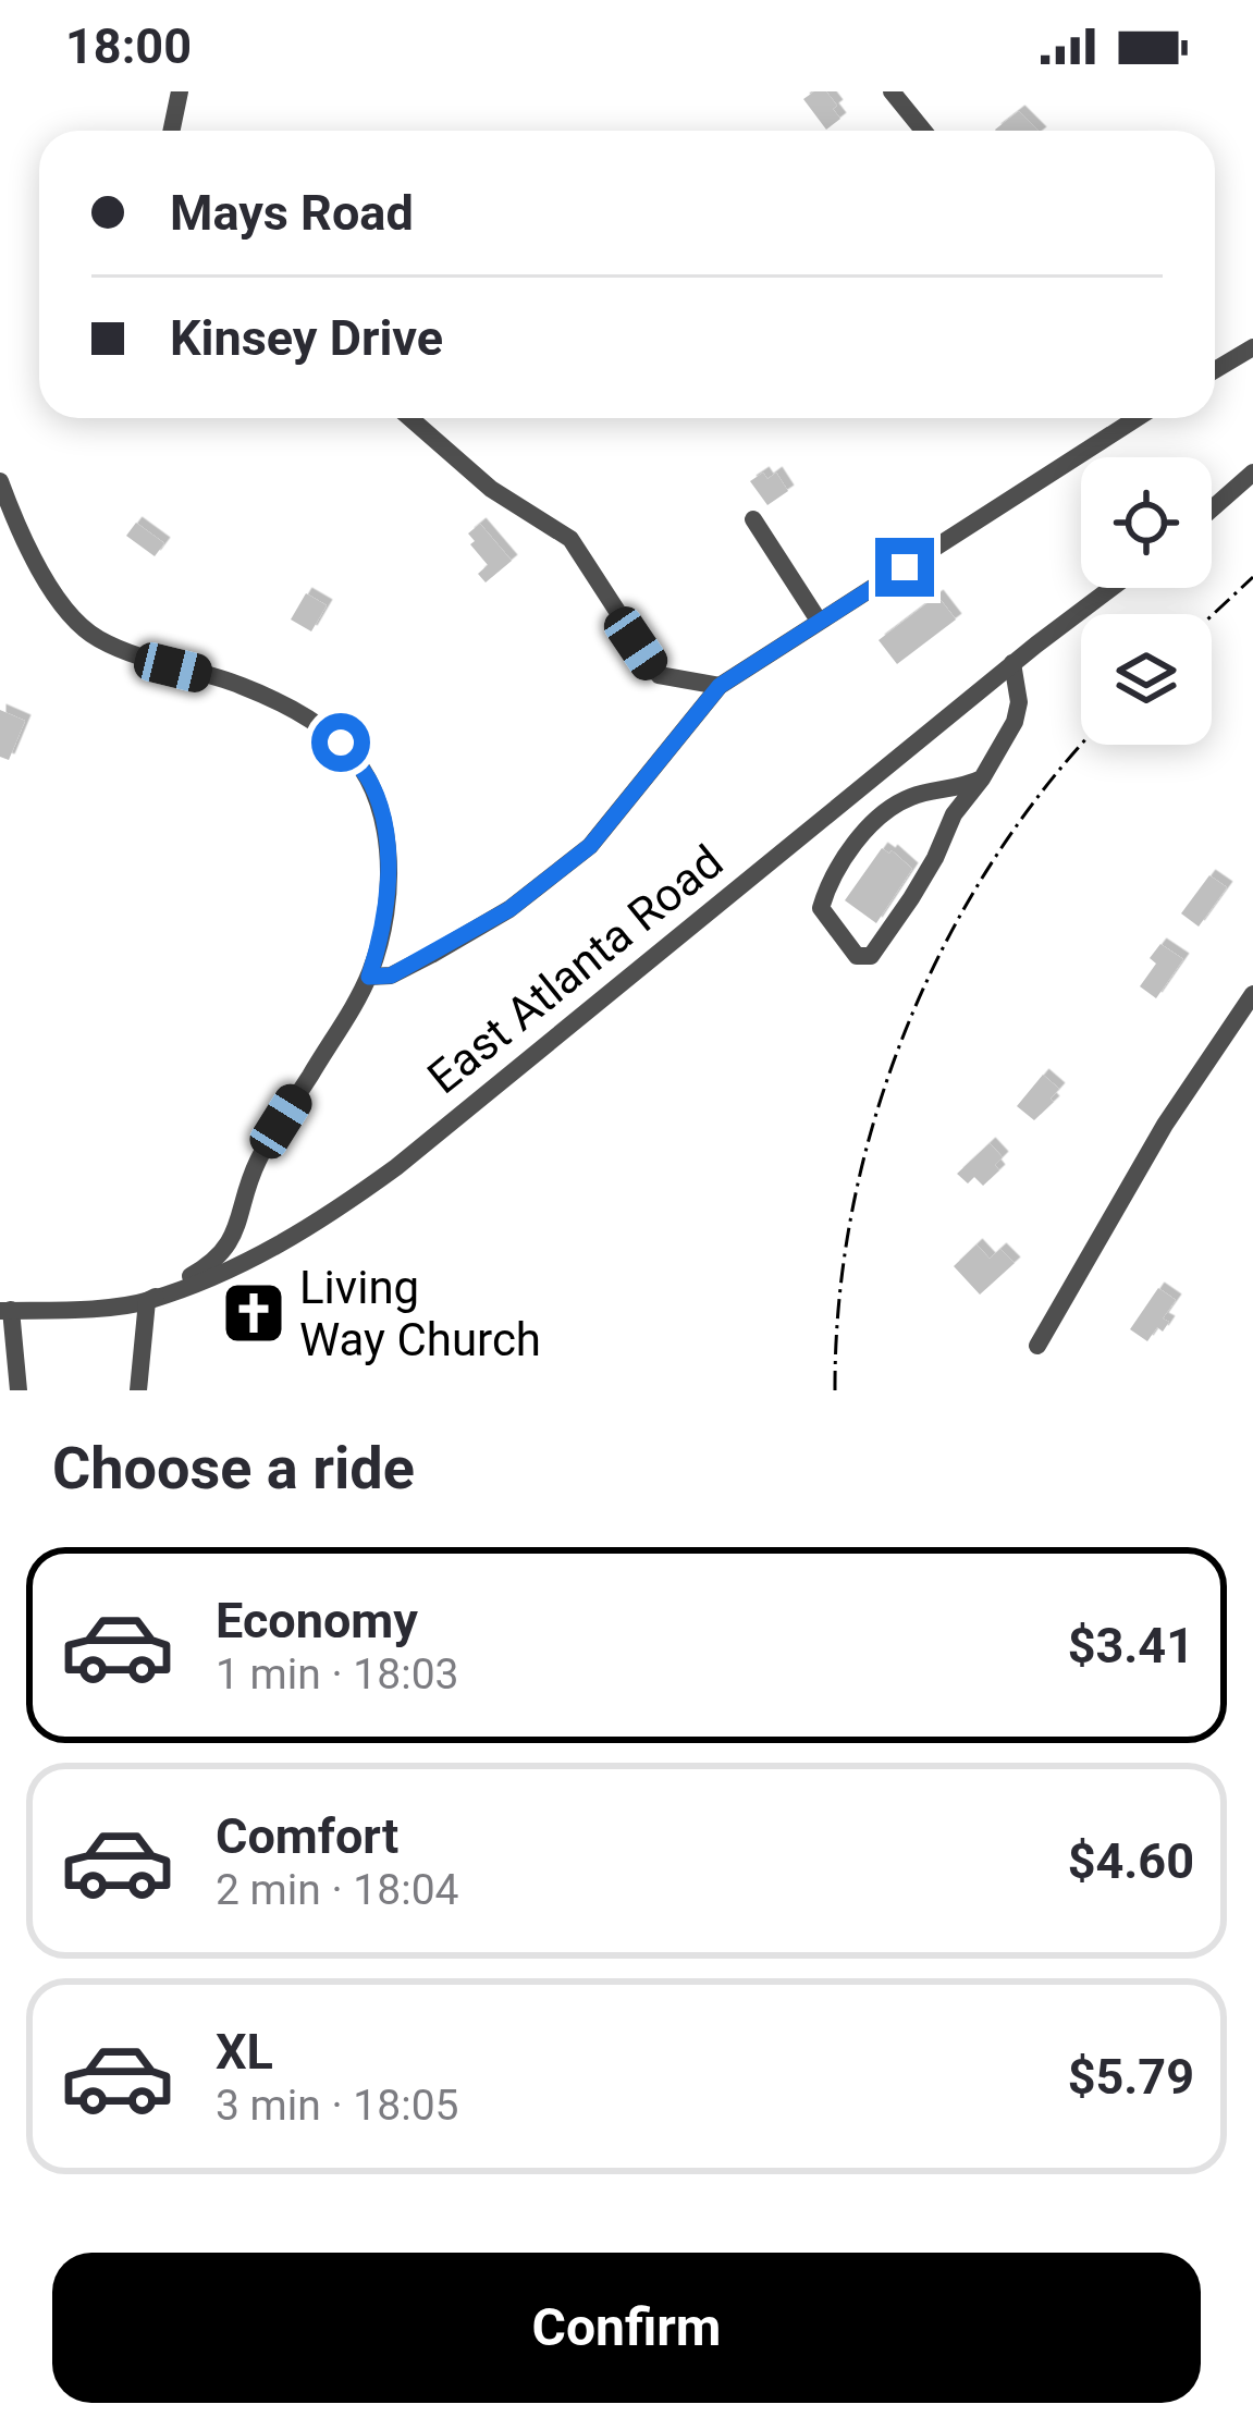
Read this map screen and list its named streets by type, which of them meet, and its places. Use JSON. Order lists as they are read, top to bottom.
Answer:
{
  "streets": {
    "street": ["East Atlanta Road"]
  },
  "places": {
    "church": ["Living Way Church"]
  },
  "page": {
    "status": "18:00",
    "banner": ["Mays Road", "Kinsey Drive"],
    "heading": "Choose a ride",
    "list": [
      {
        "name": "Economy",
        "note": "1 min · 18:03",
        "value": "$3.41"
      },
      {
        "name": "Comfort",
        "note": "2 min · 18:04",
        "value": "$4.60"
      },
      {
        "name": "XL",
        "note": "3 min · 18:05",
        "value": "$5.79"
      }
    ],
    "buttons": "Confirm"
  }
}
